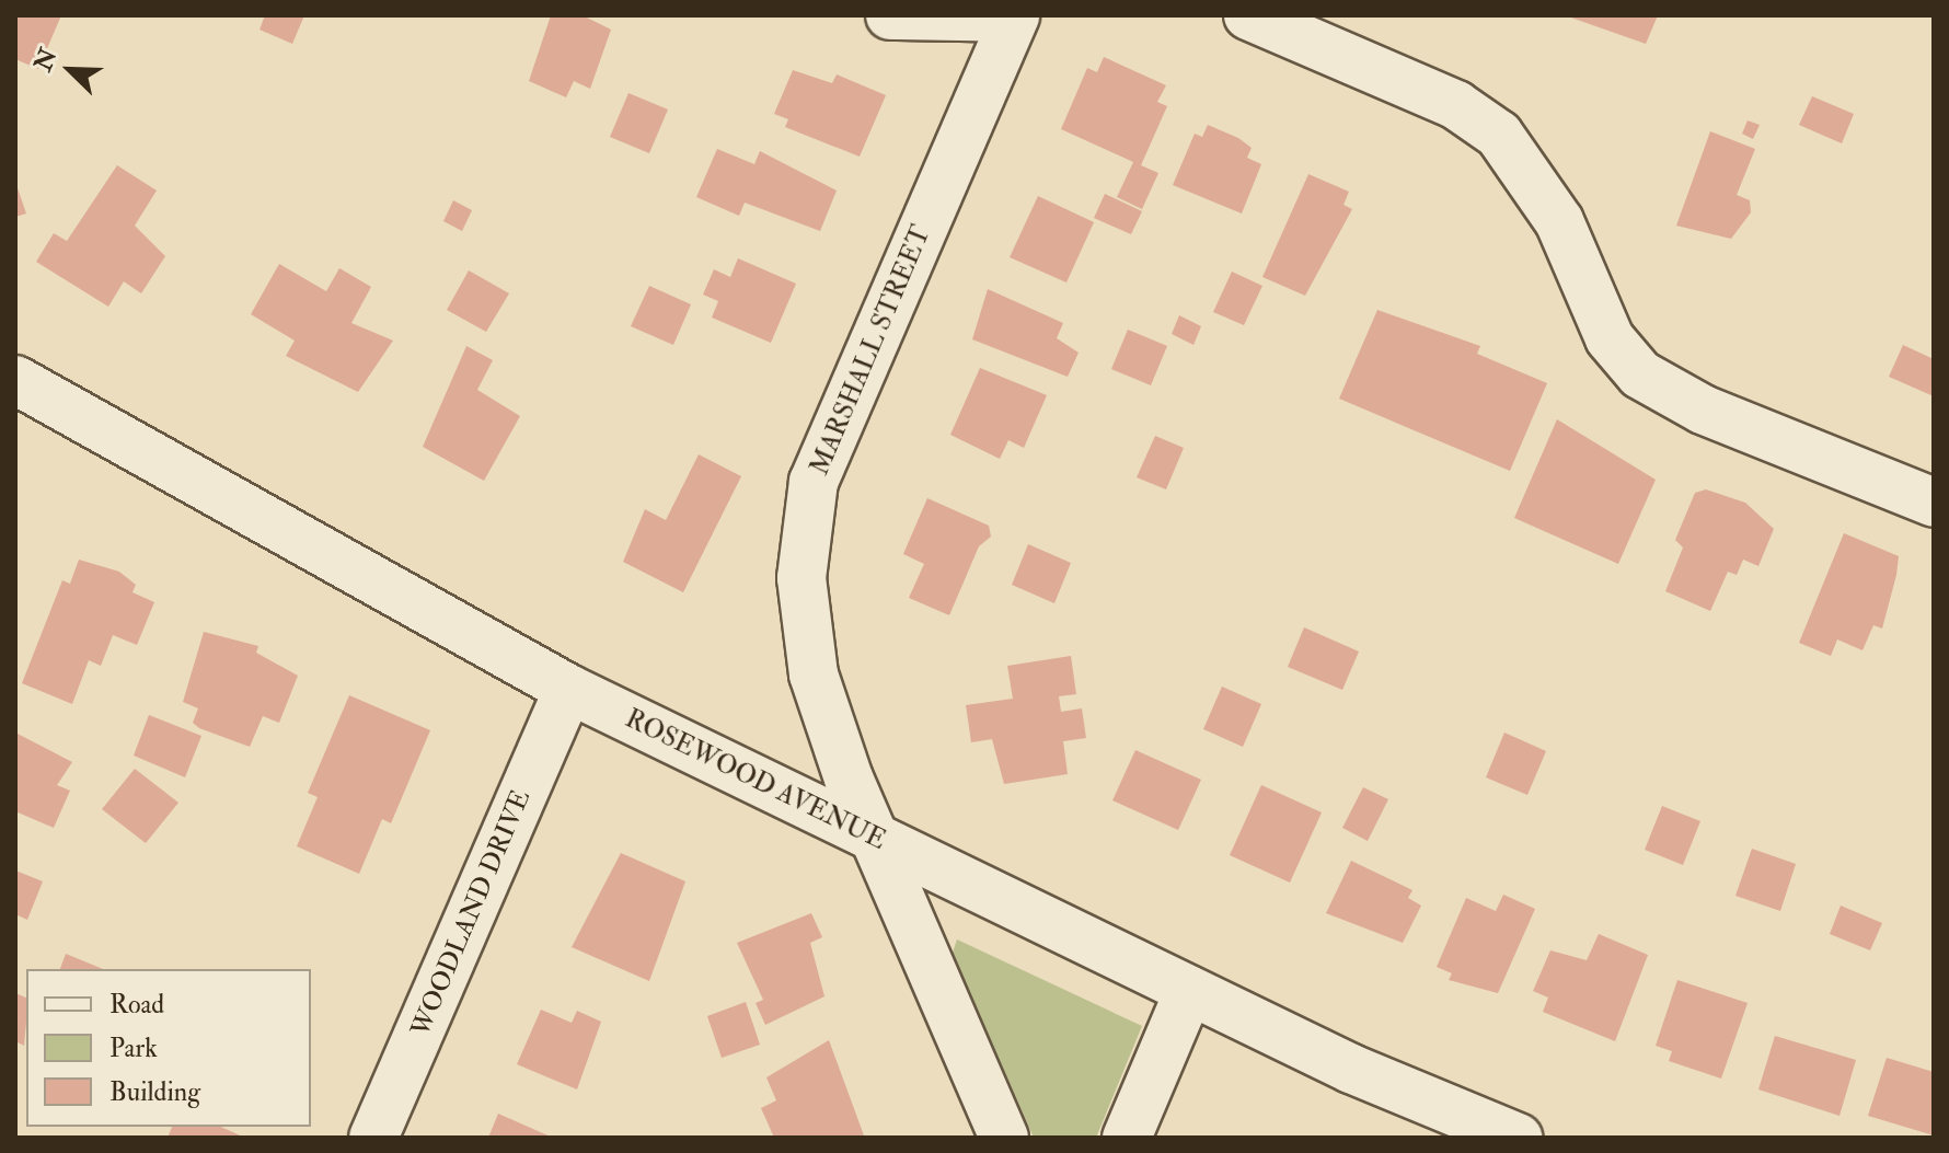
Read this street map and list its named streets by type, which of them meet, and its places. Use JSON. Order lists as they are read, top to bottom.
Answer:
{
  "streets": {
    "street": ["MARSHALL STREET", "ROSEWOOD AVENUE", "WOODLAND DRIVE"]
  },
  "crossings": [
    ["MARSHALL STREET", "ROSEWOOD AVENUE"],
    ["ROSEWOOD AVENUE", "WOODLAND DRIVE"]
  ],
  "legend": ["Road", "Park", "Building"],
  "north": "top left"
}
